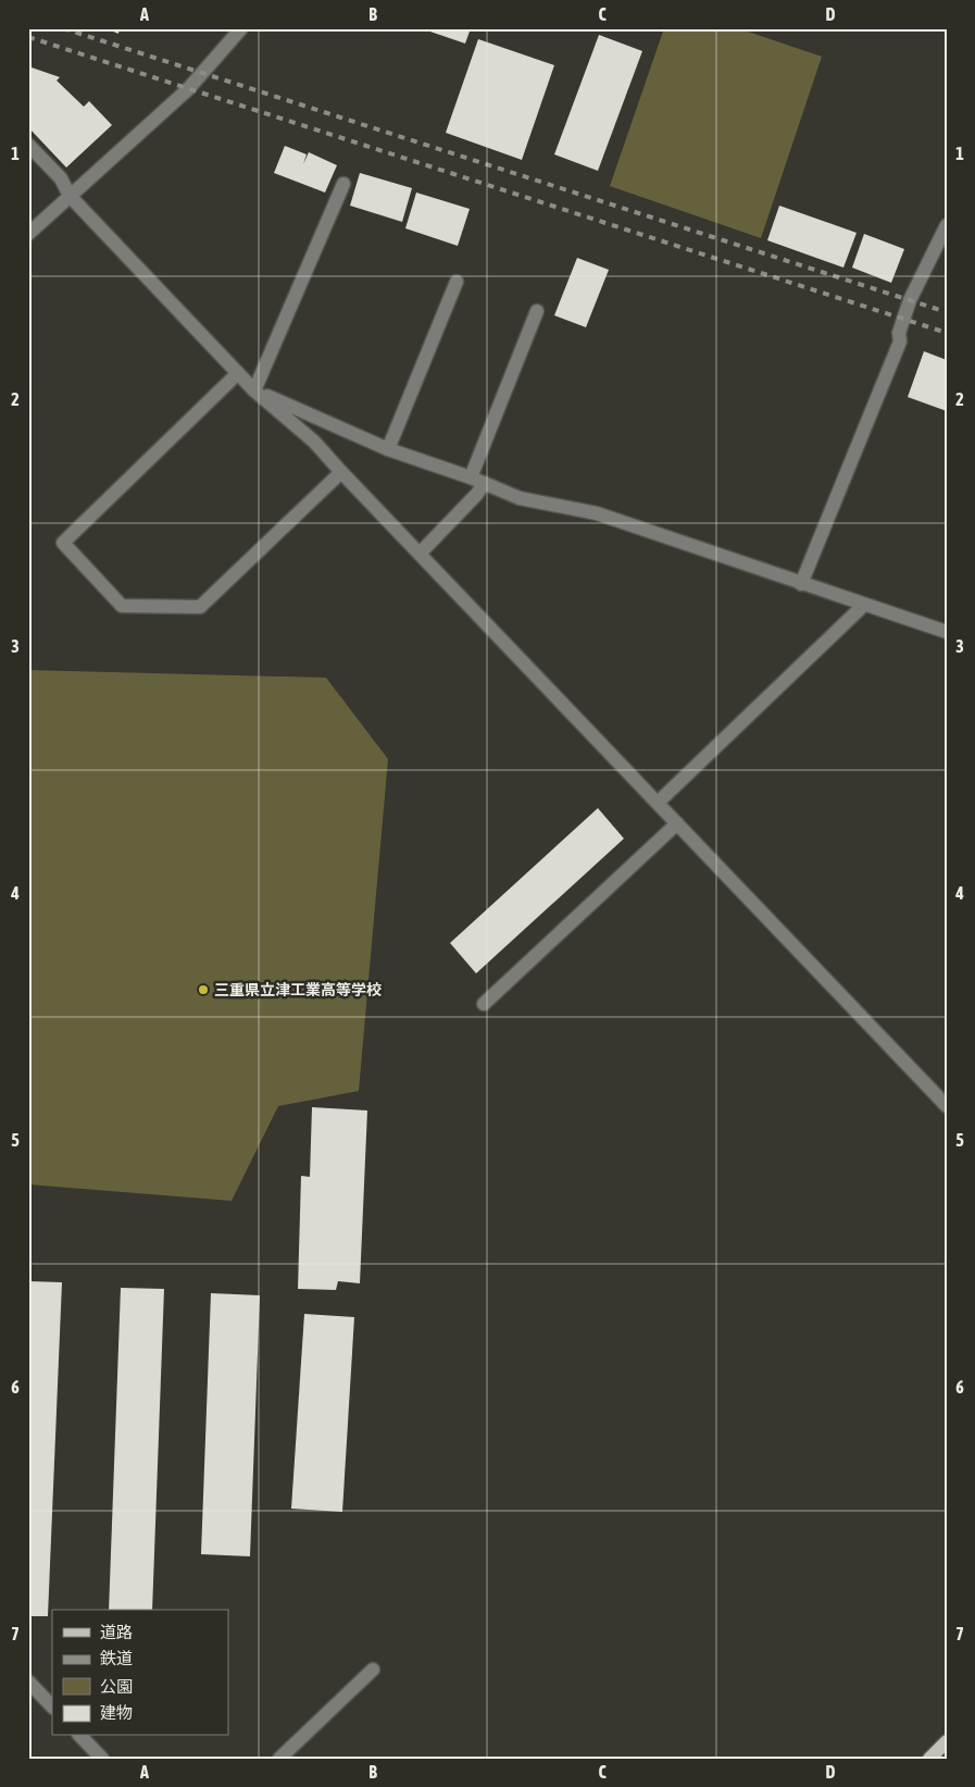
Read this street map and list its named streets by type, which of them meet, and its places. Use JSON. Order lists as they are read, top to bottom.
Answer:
{
  "places": ["三重県立津工業高等学校"],
  "legend": [
    "道路",
    "鉄道",
    "公園",
    "建物"
  ],
  "grid": {
    "columns": [
      "A",
      "B",
      "C",
      "D"
    ],
    "rows": [
      "1",
      "2",
      "3",
      "4",
      "5",
      "6",
      "7"
    ]
  }
}
